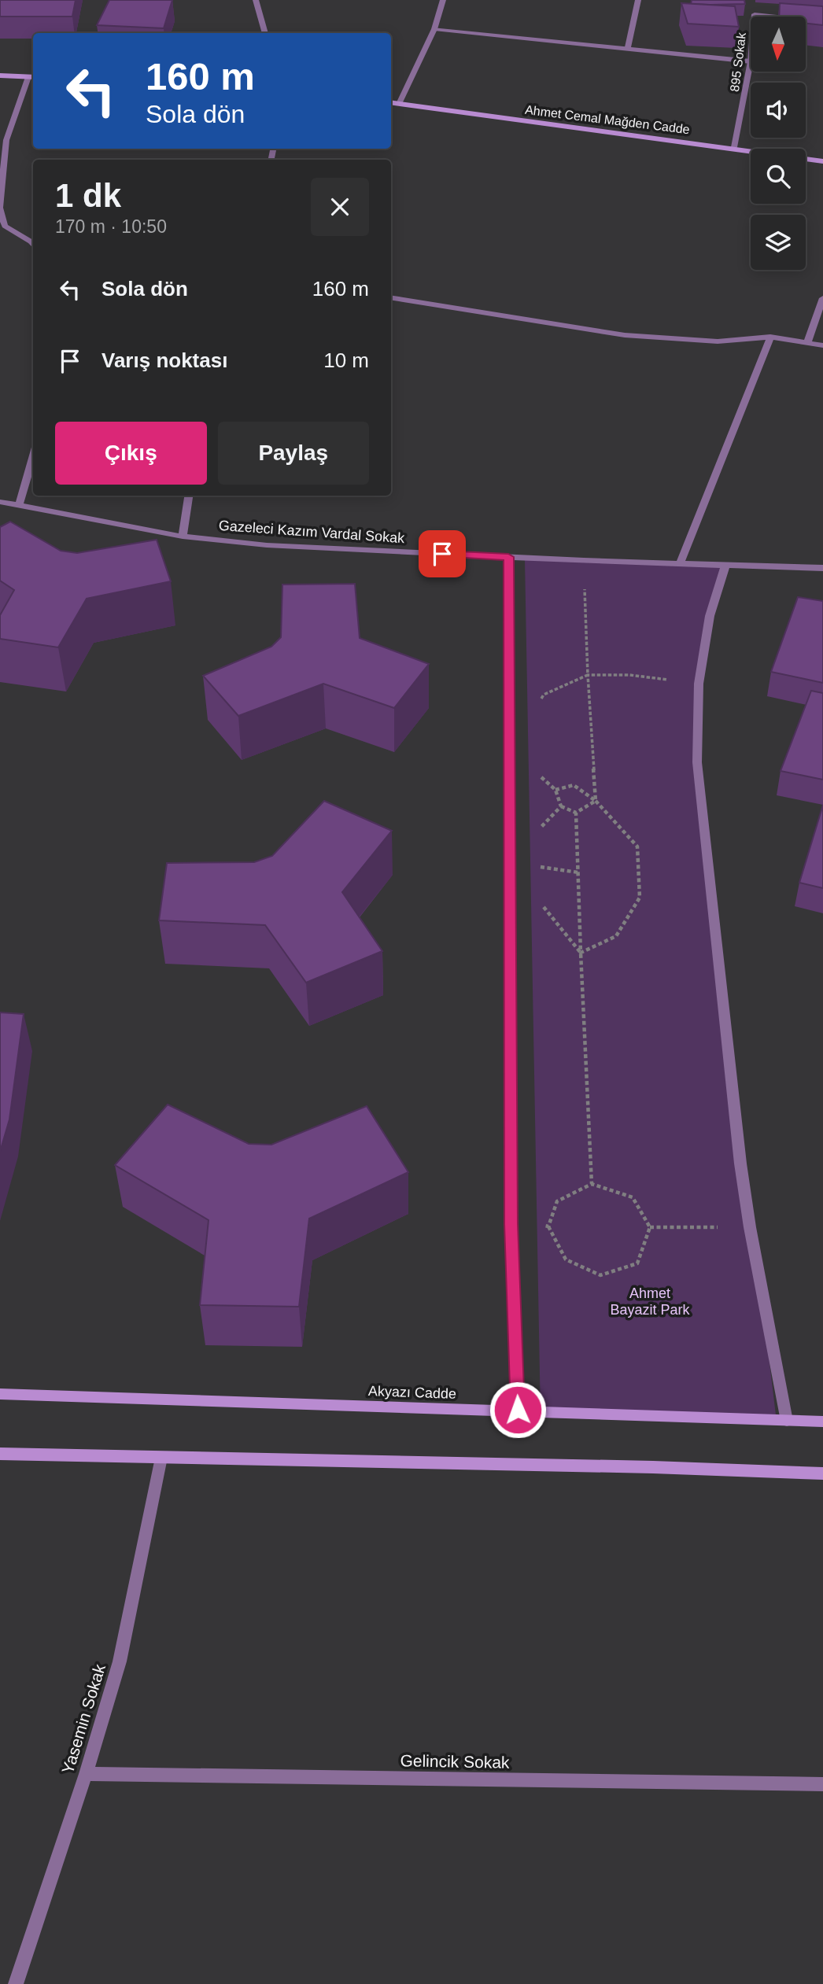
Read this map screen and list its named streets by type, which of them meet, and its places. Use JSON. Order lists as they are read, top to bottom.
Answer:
{
  "streets": {
    "main road": ["Ahmet Cemal Mağden Cadde", "Akyazı Cadde"],
    "street": [
      "895 Sokak",
      "Gazeleci Kazım Vardal Sokak",
      "Yasemin Sokak",
      "Gelincik Sokak"
    ]
  },
  "crossings": [
    ["895 Sokak", "Ahmet Cemal Mağden Cadde"],
    ["Yasemin Sokak", "Gelincik Sokak"]
  ],
  "parks": ["Ahmet Bayazit Park"],
  "north": "bottom",
  "page": {
    "turn": ["160 m", "Sola dön"],
    "heading": ["1 dk", "170 m · 10:50"],
    "list": [
      {
        "name": "Sola dön",
        "value": "160 m"
      },
      {
        "name": "Varış noktası",
        "value": "10 m"
      }
    ],
    "buttons": ["Çıkış", "Paylaş"]
  }
}
